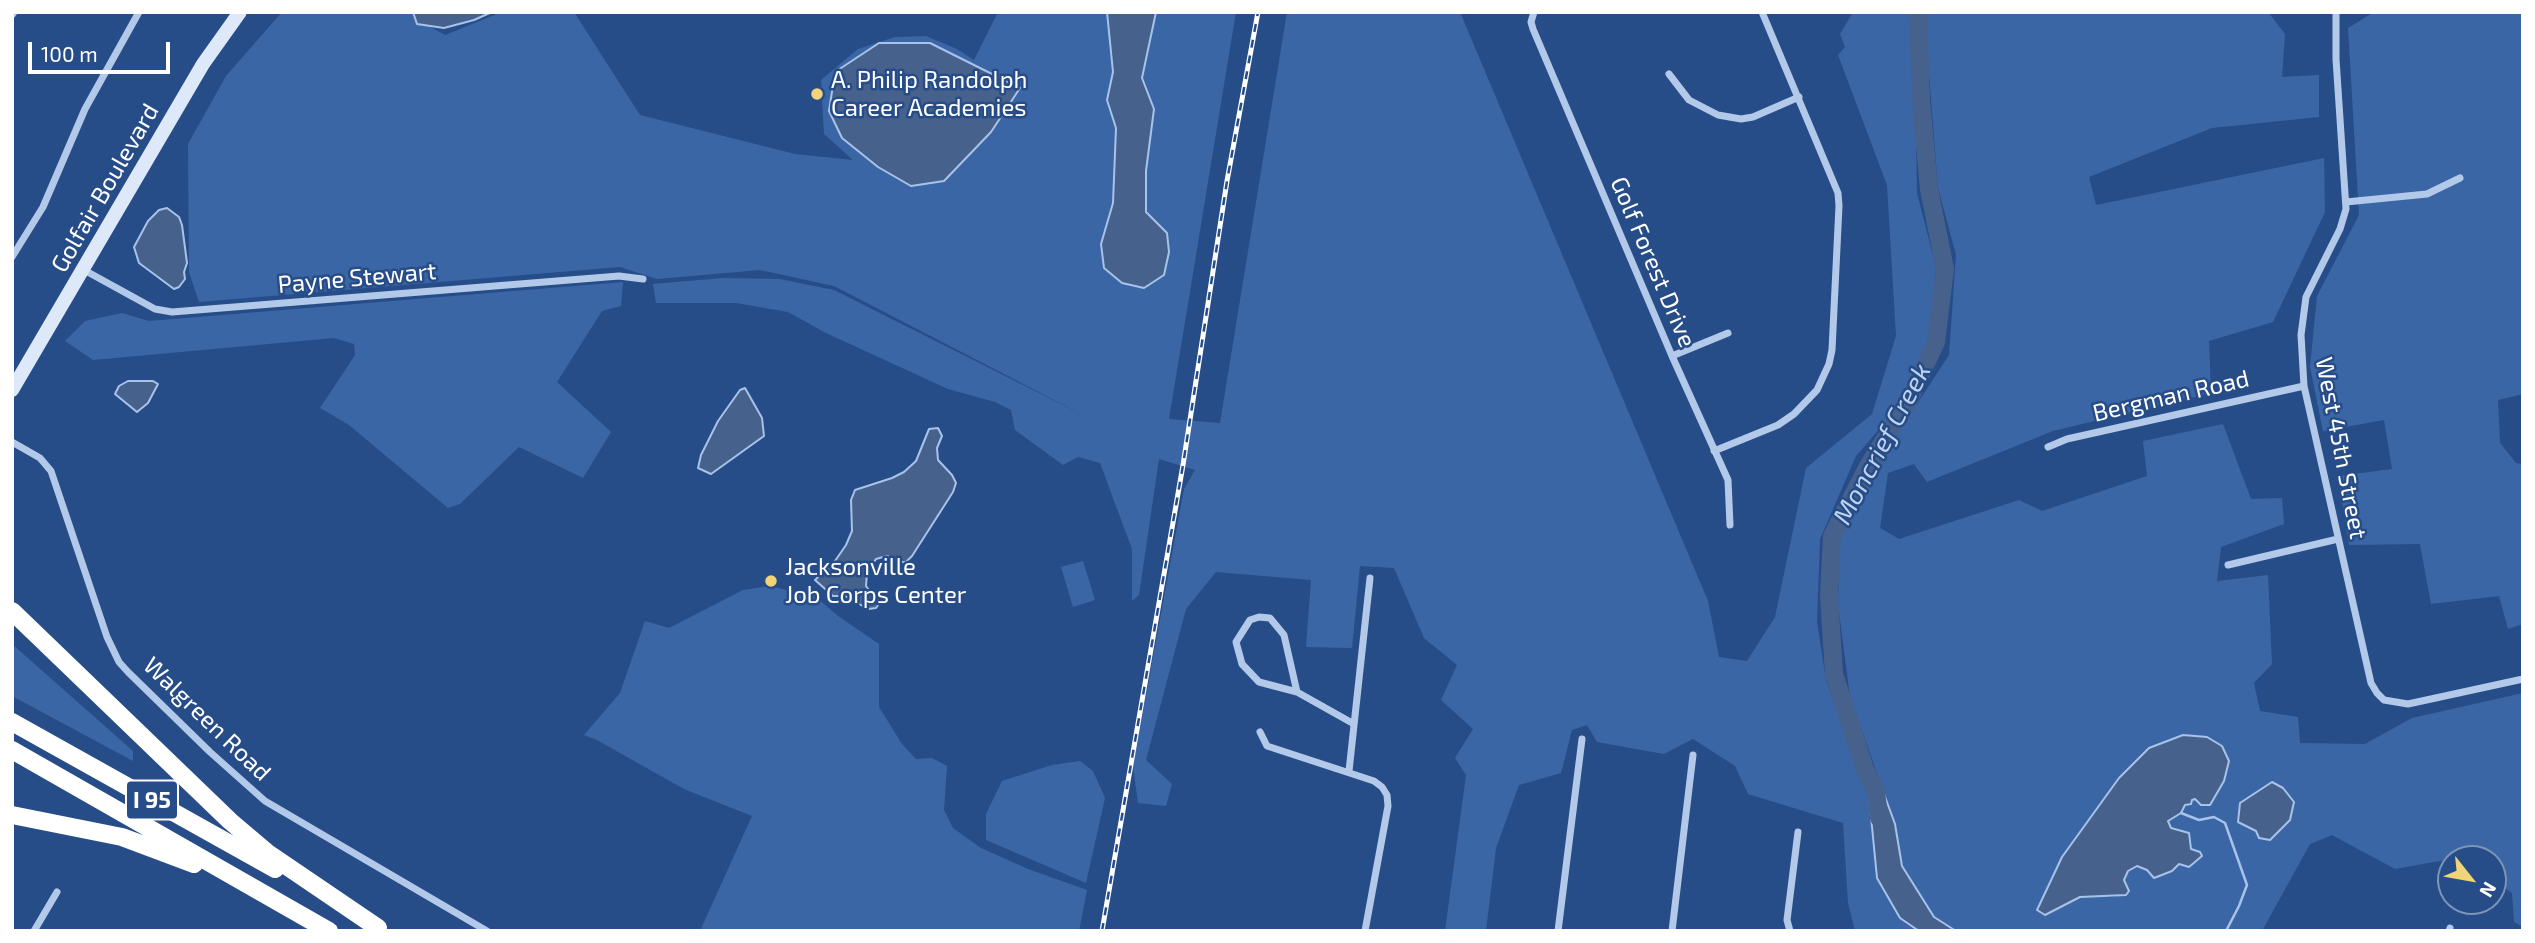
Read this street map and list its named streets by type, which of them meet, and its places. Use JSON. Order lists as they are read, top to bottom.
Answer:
{
  "streets": {
    "highway": ["I 95"],
    "main road": ["Golfair Boulevard"],
    "street": [
      "Golf Forest Drive",
      "Payne Stewart",
      "Bergman Road",
      "West 45th Street",
      "Walgreen Road"
    ]
  },
  "crossings": [
    ["Golfair Boulevard", "Payne Stewart"],
    ["Bergman Road", "West 45th Street"]
  ],
  "water": ["Moncrief Creek"],
  "places": ["A. Philip Randolph Career Academies", "Jacksonville Job Corps Center"],
  "scale_bar": "100 m",
  "north": "bottom right"
}
